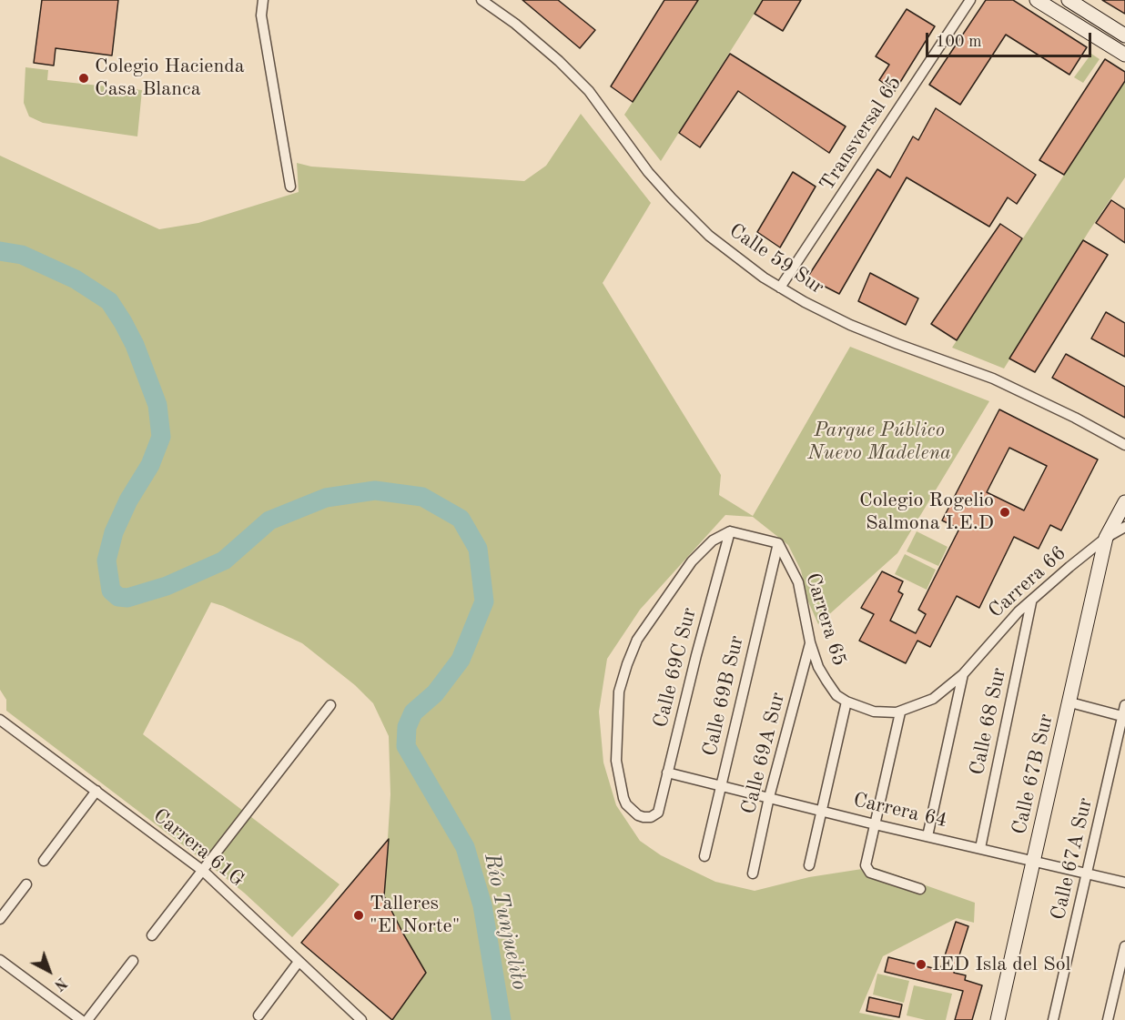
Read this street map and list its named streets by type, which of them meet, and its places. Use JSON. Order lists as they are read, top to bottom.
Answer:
{
  "streets": {
    "street": [
      "Transversal 65",
      "Calle 59 Sur",
      "Carrera 66",
      "Carrera 65",
      "Calle 69C Sur",
      "Calle 69B Sur",
      "Calle 68 Sur",
      "Calle 69A Sur",
      "Calle 67B Sur",
      "Carrera 64",
      "Carrera 61G",
      "Calle 67A Sur"
    ]
  },
  "crossings": [
    ["Transversal 65", "Calle 59 Sur"],
    ["Carrera 66", "Carrera 65"],
    ["Carrera 66", "Calle 68 Sur"],
    ["Carrera 66", "Calle 67B Sur"],
    ["Carrera 65", "Calle 69B Sur"],
    ["Carrera 65", "Calle 69A Sur"],
    ["Calle 69C Sur", "Carrera 64"],
    ["Calle 69B Sur", "Carrera 64"],
    ["Calle 68 Sur", "Carrera 64"],
    ["Calle 69A Sur", "Carrera 64"],
    ["Calle 67B Sur", "Carrera 64"],
    ["Carrera 64", "Calle 67A Sur"]
  ],
  "water": ["Río Tunjuelito"],
  "parks": ["Parque Público Nuevo Madelena"],
  "places": [
    "Colegio Hacienda Casa Blanca",
    "Colegio Rogelio Salmona I.E.D",
    "Talleres \"El Norte\"",
    "IED Isla del Sol"
  ],
  "scale_bar": "100 m",
  "north": "bottom right"
}
